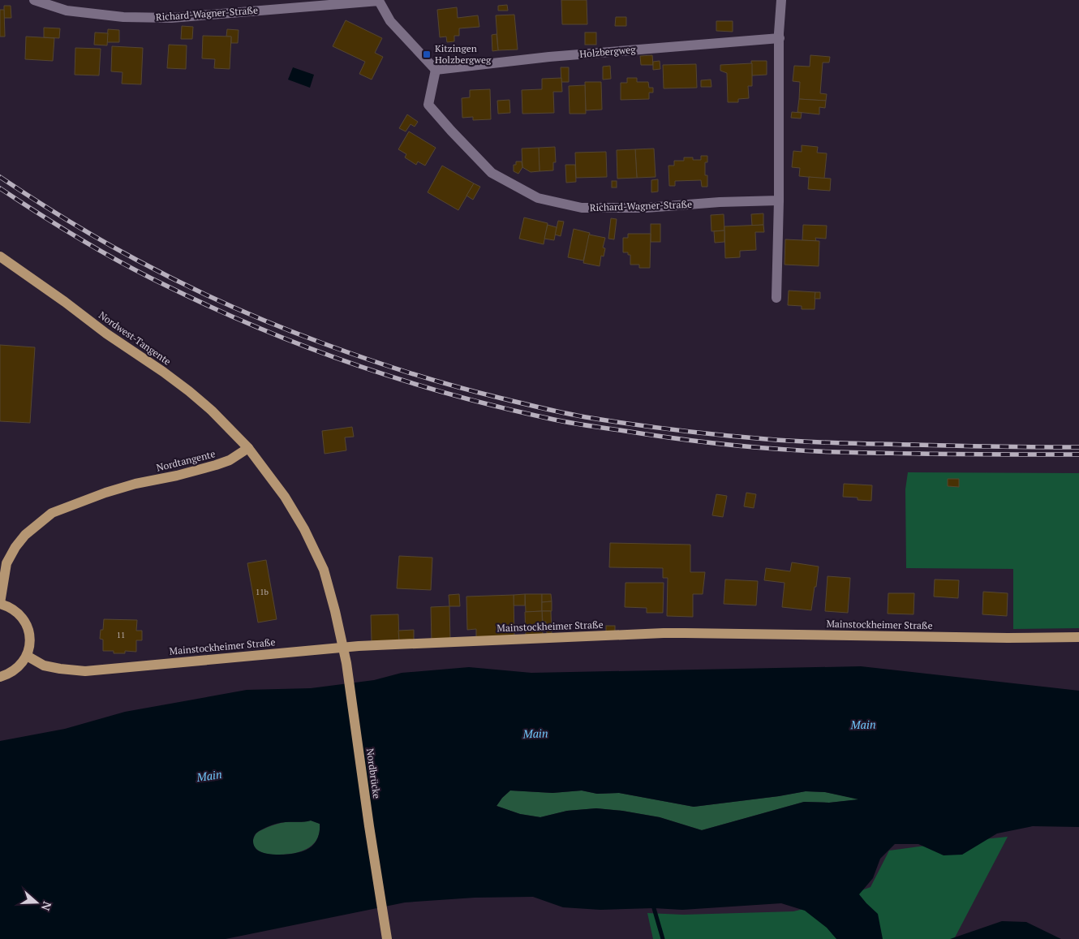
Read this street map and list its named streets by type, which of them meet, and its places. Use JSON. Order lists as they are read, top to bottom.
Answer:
{
  "streets": {
    "main road": [
      "Nordwest-Tangente",
      "Nordtangente",
      "Mainstockheimer Straße",
      "Nordbrücke"
    ],
    "street": ["Richard-Wagner-Straße", "Holzbergweg"]
  },
  "crossings": [
    ["Richard-Wagner-Straße", "Holzbergweg"],
    ["Nordwest-Tangente", "Nordtangente"],
    ["Nordwest-Tangente", "Nordbrücke"],
    ["Nordtangente", "Nordbrücke"]
  ],
  "water": ["Main"],
  "places": {
    "transit": ["Kitzingen Holzbergweg"]
  },
  "house_numbers": ["11b", "11"],
  "north": "right"
}
